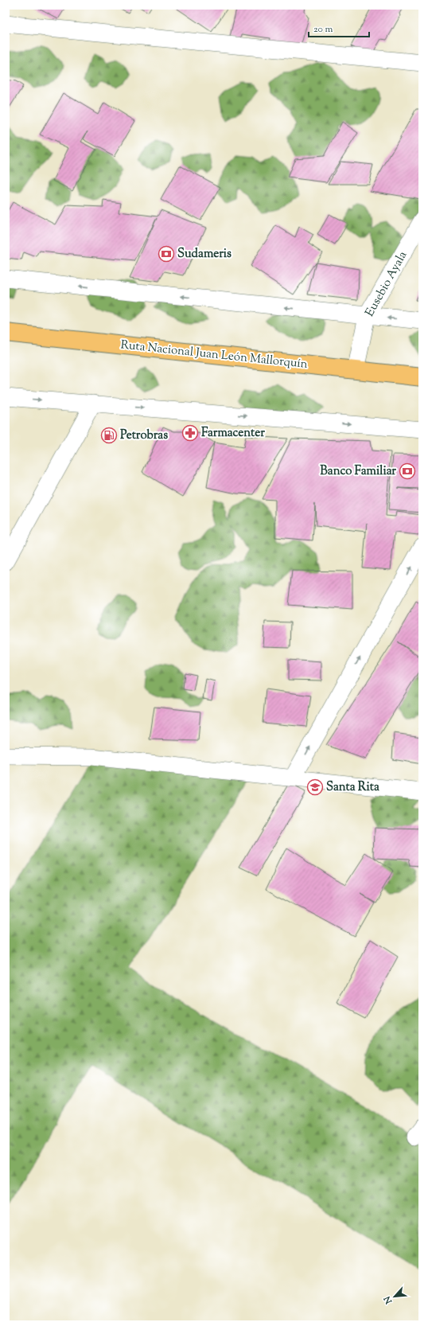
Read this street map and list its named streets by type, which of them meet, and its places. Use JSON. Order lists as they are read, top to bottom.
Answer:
{
  "streets": {
    "highway": ["Ruta Nacional Juan León Mallorquín"],
    "street": ["Eusebio Ayala"]
  },
  "crossings": [
    ["Eusebio Ayala", "Ruta Nacional Juan León Mallorquín"]
  ],
  "places": {
    "bank": ["Sudameris", "Banco Familiar"],
    "pharmacy": ["Farmacenter"],
    "fuel station": ["Petrobras"],
    "school or university": ["Santa Rita"]
  },
  "scale_bar": "20 m",
  "north": "bottom left"
}
